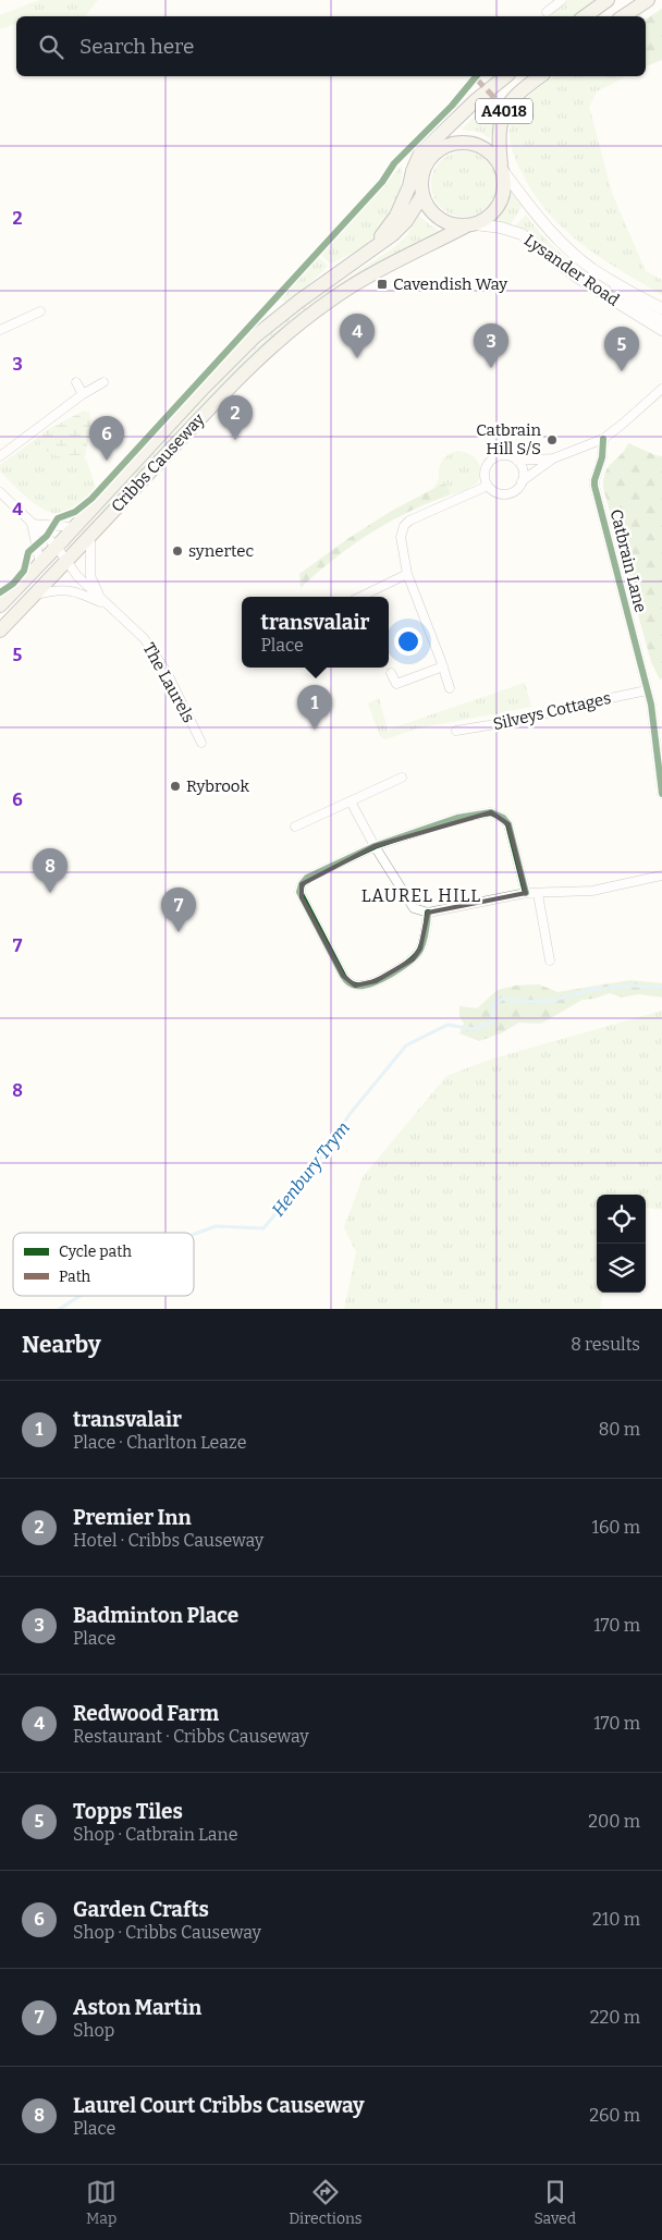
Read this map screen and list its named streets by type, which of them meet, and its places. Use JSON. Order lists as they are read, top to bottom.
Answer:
{
  "streets": {
    "main road": ["A4018", "Cribbs Causeway"],
    "street": [
      "Lysander Road",
      "Catbrain Lane",
      "The Laurels",
      "Silveys Cottages"
    ]
  },
  "crossings": [
    ["A4018", "Lysander Road"],
    ["A4018", "Cribbs Causeway"],
    ["Lysander Road", "Cribbs Causeway"],
    ["Cribbs Causeway", "The Laurels"],
    ["Catbrain Lane", "Silveys Cottages"]
  ],
  "districts": ["LAUREL HILL"],
  "water": ["Henbury Trym"],
  "places": {
    "transit": ["Cavendish Way"],
    "other": ["Catbrain Hill S/S", "synertec", "Rybrook"]
  },
  "legend": ["Cycle path", "Path"],
  "page": {
    "search": "Search here",
    "pins": [
      "4",
      "3",
      "5",
      "2",
      "6",
      "1",
      "8",
      "7"
    ],
    "popup": ["transvalair", "Place"],
    "heading": ["Nearby", "8 results"],
    "list": [
      {
        "mark": "1",
        "name": "transvalair",
        "note": "Place · Charlton Leaze",
        "value": "80 m"
      },
      {
        "mark": "2",
        "name": "Premier Inn",
        "note": "Hotel · Cribbs Causeway",
        "value": "160 m"
      },
      {
        "mark": "3",
        "name": "Badminton Place",
        "note": "Place",
        "value": "170 m"
      },
      {
        "mark": "4",
        "name": "Redwood Farm",
        "note": "Restaurant · Cribbs Causeway",
        "value": "170 m"
      },
      {
        "mark": "5",
        "name": "Topps Tiles",
        "note": "Shop · Catbrain Lane",
        "value": "200 m"
      },
      {
        "mark": "6",
        "name": "Garden Crafts",
        "note": "Shop · Cribbs Causeway",
        "value": "210 m"
      },
      {
        "mark": "7",
        "name": "Aston Martin",
        "note": "Shop",
        "value": "220 m"
      },
      {
        "mark": "8",
        "name": "Laurel Court Cribbs Causeway",
        "note": "Place",
        "value": "260 m"
      }
    ],
    "nav": ["Map", "Directions", "Saved"]
  },
  "grid": {
    "rows": [
      "2",
      "3",
      "4",
      "5",
      "6",
      "7",
      "8"
    ]
  }
}
